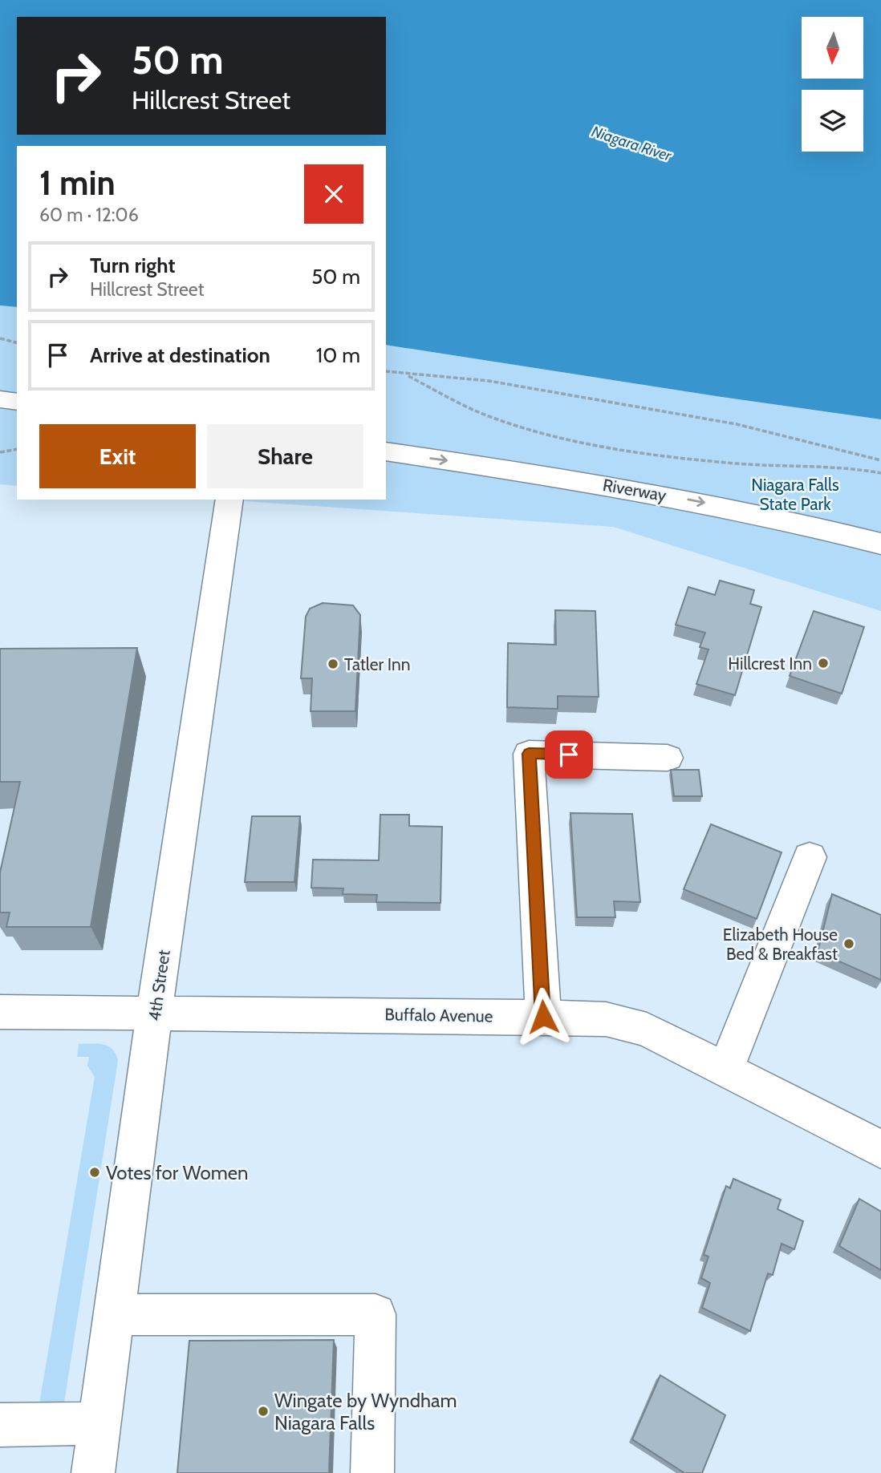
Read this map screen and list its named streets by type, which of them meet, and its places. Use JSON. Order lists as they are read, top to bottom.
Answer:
{
  "streets": {
    "street": ["Riverway", "4th Street", "Buffalo Avenue"]
  },
  "crossings": [
    ["4th Street", "Buffalo Avenue"]
  ],
  "one_way": ["Riverway"],
  "water": ["Niagara River"],
  "parks": ["Niagara Falls State Park"],
  "places": [
    "Hillcrest Inn",
    "Tatler Inn",
    "Elizabeth House Bed & Breakfast",
    "Votes for Women",
    "Wingate by Wyndham Niagara Falls"
  ],
  "north": "bottom",
  "page": {
    "turn": ["50 m", "Hillcrest Street"],
    "heading": ["1 min", "60 m · 12:06"],
    "list": [
      {
        "name": "Turn right",
        "note": "Hillcrest Street",
        "value": "50 m"
      },
      {
        "name": "Arrive at destination",
        "value": "10 m"
      }
    ],
    "buttons": ["Exit", "Share"]
  }
}
